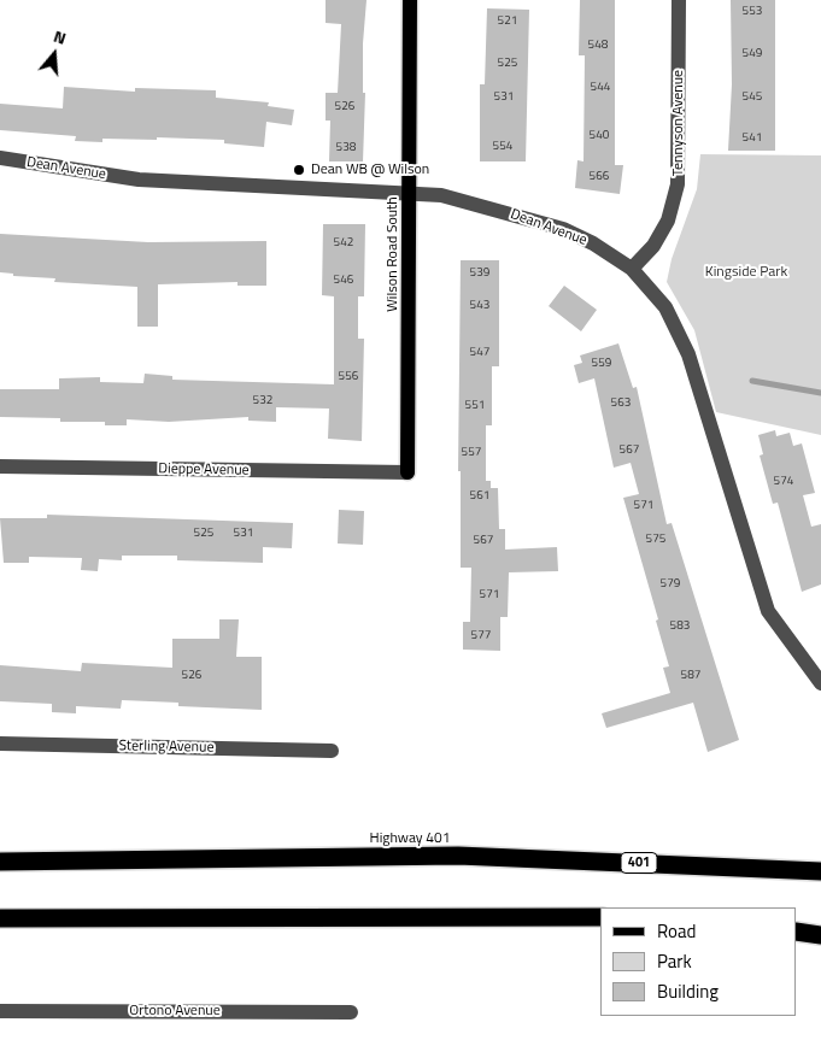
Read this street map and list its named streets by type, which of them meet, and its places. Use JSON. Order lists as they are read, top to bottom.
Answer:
{
  "streets": {
    "highway": ["Highway 401", "401"],
    "main road": ["Wilson Road South"],
    "street": [
      "Tennyson Avenue",
      "Dean Avenue",
      "Dieppe Avenue",
      "Sterling Avenue",
      "Ortono Avenue"
    ]
  },
  "crossings": [
    ["Tennyson Avenue", "Dean Avenue"],
    ["Dean Avenue", "Wilson Road South"],
    ["Wilson Road South", "Dieppe Avenue"]
  ],
  "parks": ["Kingside Park"],
  "places": ["Dean WB @ Wilson"],
  "house_numbers": [
    "553",
    "521",
    "548",
    "549",
    "525",
    "544",
    "531",
    "545",
    "526",
    "540",
    "541",
    "554",
    "538",
    "566",
    "542",
    "539",
    "546",
    "543",
    "547",
    "559",
    "556",
    "532",
    "563",
    "551",
    "567",
    "557",
    "574",
    "561",
    "571",
    "525",
    "531",
    "575",
    "567",
    "579",
    "571",
    "583",
    "577",
    "526",
    "587"
  ],
  "legend": ["Road", "Park", "Building"],
  "north": "top"
}
